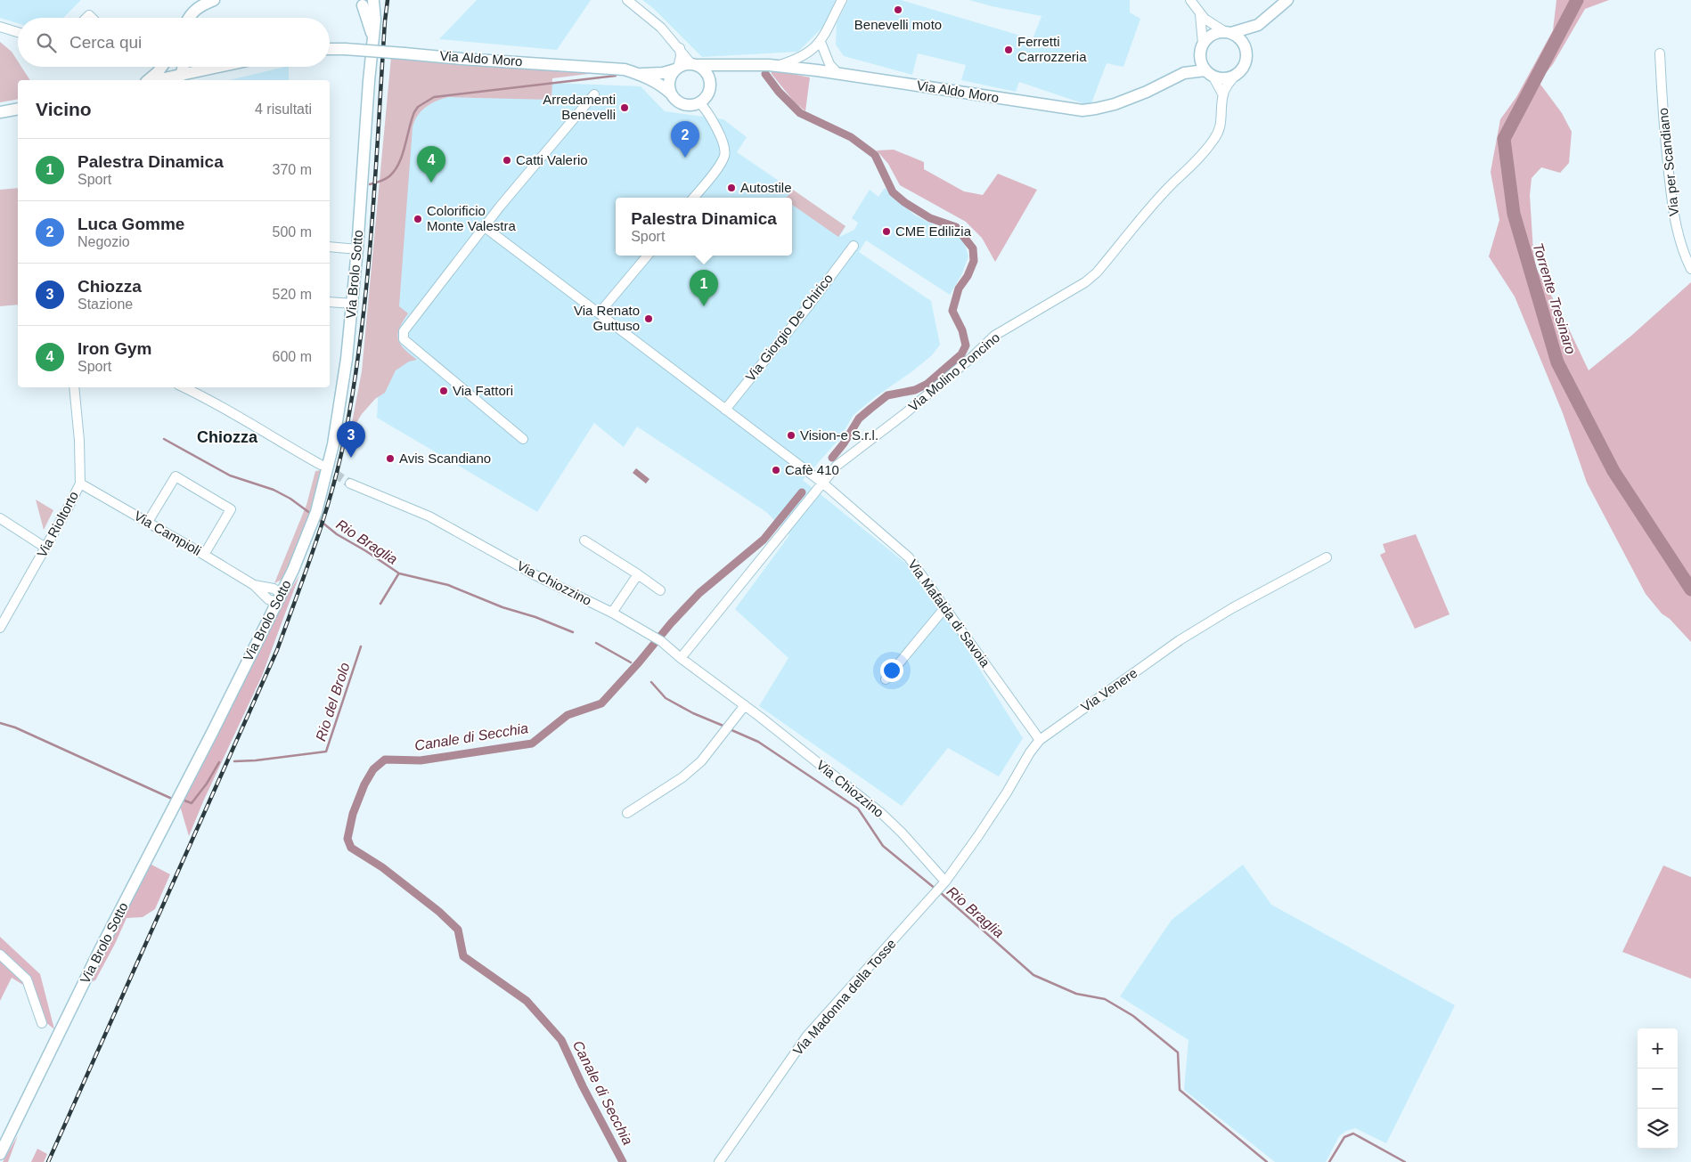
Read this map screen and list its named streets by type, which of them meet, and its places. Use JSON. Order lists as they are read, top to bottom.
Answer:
{
  "streets": {
    "main road": ["Via Aldo Moro", "Via Brolo Sotto"],
    "street": [
      "Via per Scandiano",
      "Via Giorgio De Chirico",
      "Via Molino Poncino",
      "Via Rioltorto",
      "Via Campioli",
      "Via Chiozzino",
      "Via Mafalda di Savoia",
      "Via Venere",
      "Via Madonna della Tosse"
    ]
  },
  "crossings": [
    ["Via Aldo Moro", "Via Molino Poncino"],
    ["Via Brolo Sotto", "Via Campioli"],
    ["Via Molino Poncino", "Via Chiozzino"],
    ["Via Molino Poncino", "Via Mafalda di Savoia"],
    ["Via Rioltorto", "Via Campioli"],
    ["Via Chiozzino", "Via Venere"],
    ["Via Chiozzino", "Via Madonna della Tosse"],
    ["Via Mafalda di Savoia", "Via Venere"],
    ["Via Venere", "Via Madonna della Tosse"]
  ],
  "districts": ["Chiozza"],
  "water": [
    "Torrente Tresinaro",
    "Rio Braglia",
    "Rio del Brolo",
    "Canale di Secchia"
  ],
  "places": [
    "Benevelli moto",
    "Ferretti Carrozzeria",
    "Arredamenti Benevelli",
    "Catti Valerio",
    "Autostile",
    "Colorificio Monte Valestra",
    "CME Edilizia",
    "Via Renato Guttuso",
    "Via Fattori",
    "Vision-e S.r.l.",
    "Avis Scandiano",
    "Cafè 410"
  ],
  "page": {
    "search": "Cerca qui",
    "heading": ["Vicino", "4 risultati"],
    "pins": [
      "2",
      "4",
      "1",
      "3"
    ],
    "list": [
      {
        "mark": "1",
        "name": "Palestra Dinamica",
        "note": "Sport",
        "value": "370 m"
      },
      {
        "mark": "2",
        "name": "Luca Gomme",
        "note": "Negozio",
        "value": "500 m"
      },
      {
        "mark": "3",
        "name": "Chiozza",
        "note": "Stazione",
        "value": "520 m"
      },
      {
        "mark": "4",
        "name": "Iron Gym",
        "note": "Sport",
        "value": "600 m"
      }
    ],
    "popup": ["Palestra Dinamica", "Sport"],
    "map_buttons": ["+", "−"]
  }
}
